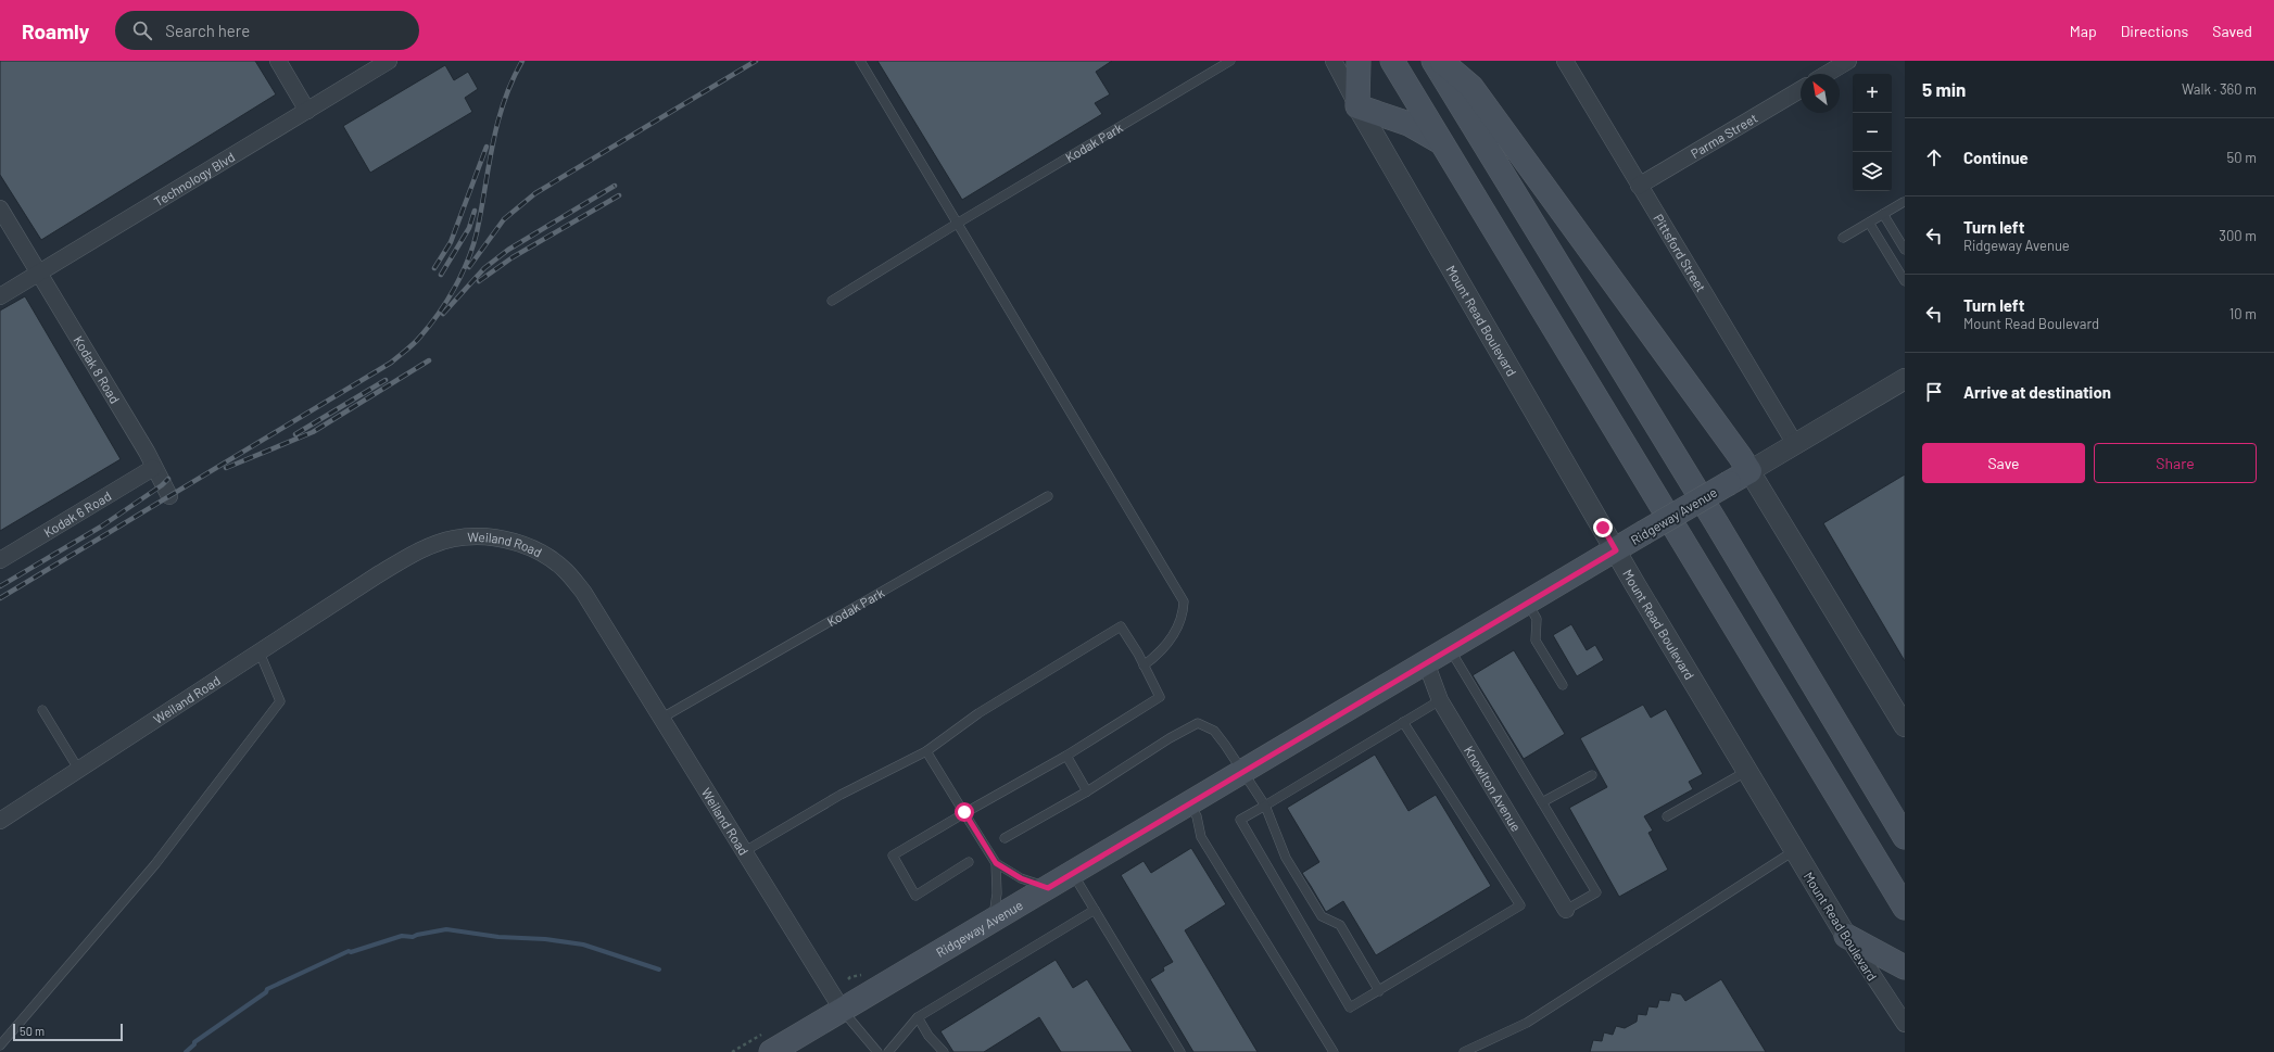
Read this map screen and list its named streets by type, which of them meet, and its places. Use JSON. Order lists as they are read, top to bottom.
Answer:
{
  "streets": {
    "main road": ["Ridgeway Avenue"],
    "street": [
      "Parma Street",
      "Technology Blvd",
      "Pittsford Street",
      "Mount Read Boulevard",
      "Kodak 8 Road",
      "Kodak 6 Road",
      "Weiland Road",
      "Knowlton Avenue"
    ],
    "lane": ["Kodak Park"]
  },
  "crossings": [
    ["Parma Street", "Pittsford Street"],
    ["Kodak Park", "Weiland Road"],
    ["Technology Blvd", "Kodak 8 Road"],
    ["Pittsford Street", "Ridgeway Avenue"],
    ["Mount Read Boulevard", "Ridgeway Avenue"],
    ["Kodak 8 Road", "Kodak 6 Road"],
    ["Ridgeway Avenue", "Weiland Road"],
    ["Ridgeway Avenue", "Knowlton Avenue"]
  ],
  "scale_bar": "50 m",
  "north": "top left",
  "page": {
    "header": "Roamly",
    "search": "Search here",
    "nav": ["Map", "Directions", "Saved"],
    "heading": ["5 min", "Walk · 360 m"],
    "map_buttons": ["+", "−"],
    "list": [
      ["Continue", "50 m"],
      ["Turn left", "Ridgeway Avenue", "300 m"],
      ["Turn left", "Mount Read Boulevard", "10 m"],
      "Arrive at destination"
    ],
    "buttons": ["Save", "Share"],
    "scale": "50 m"
  }
}
